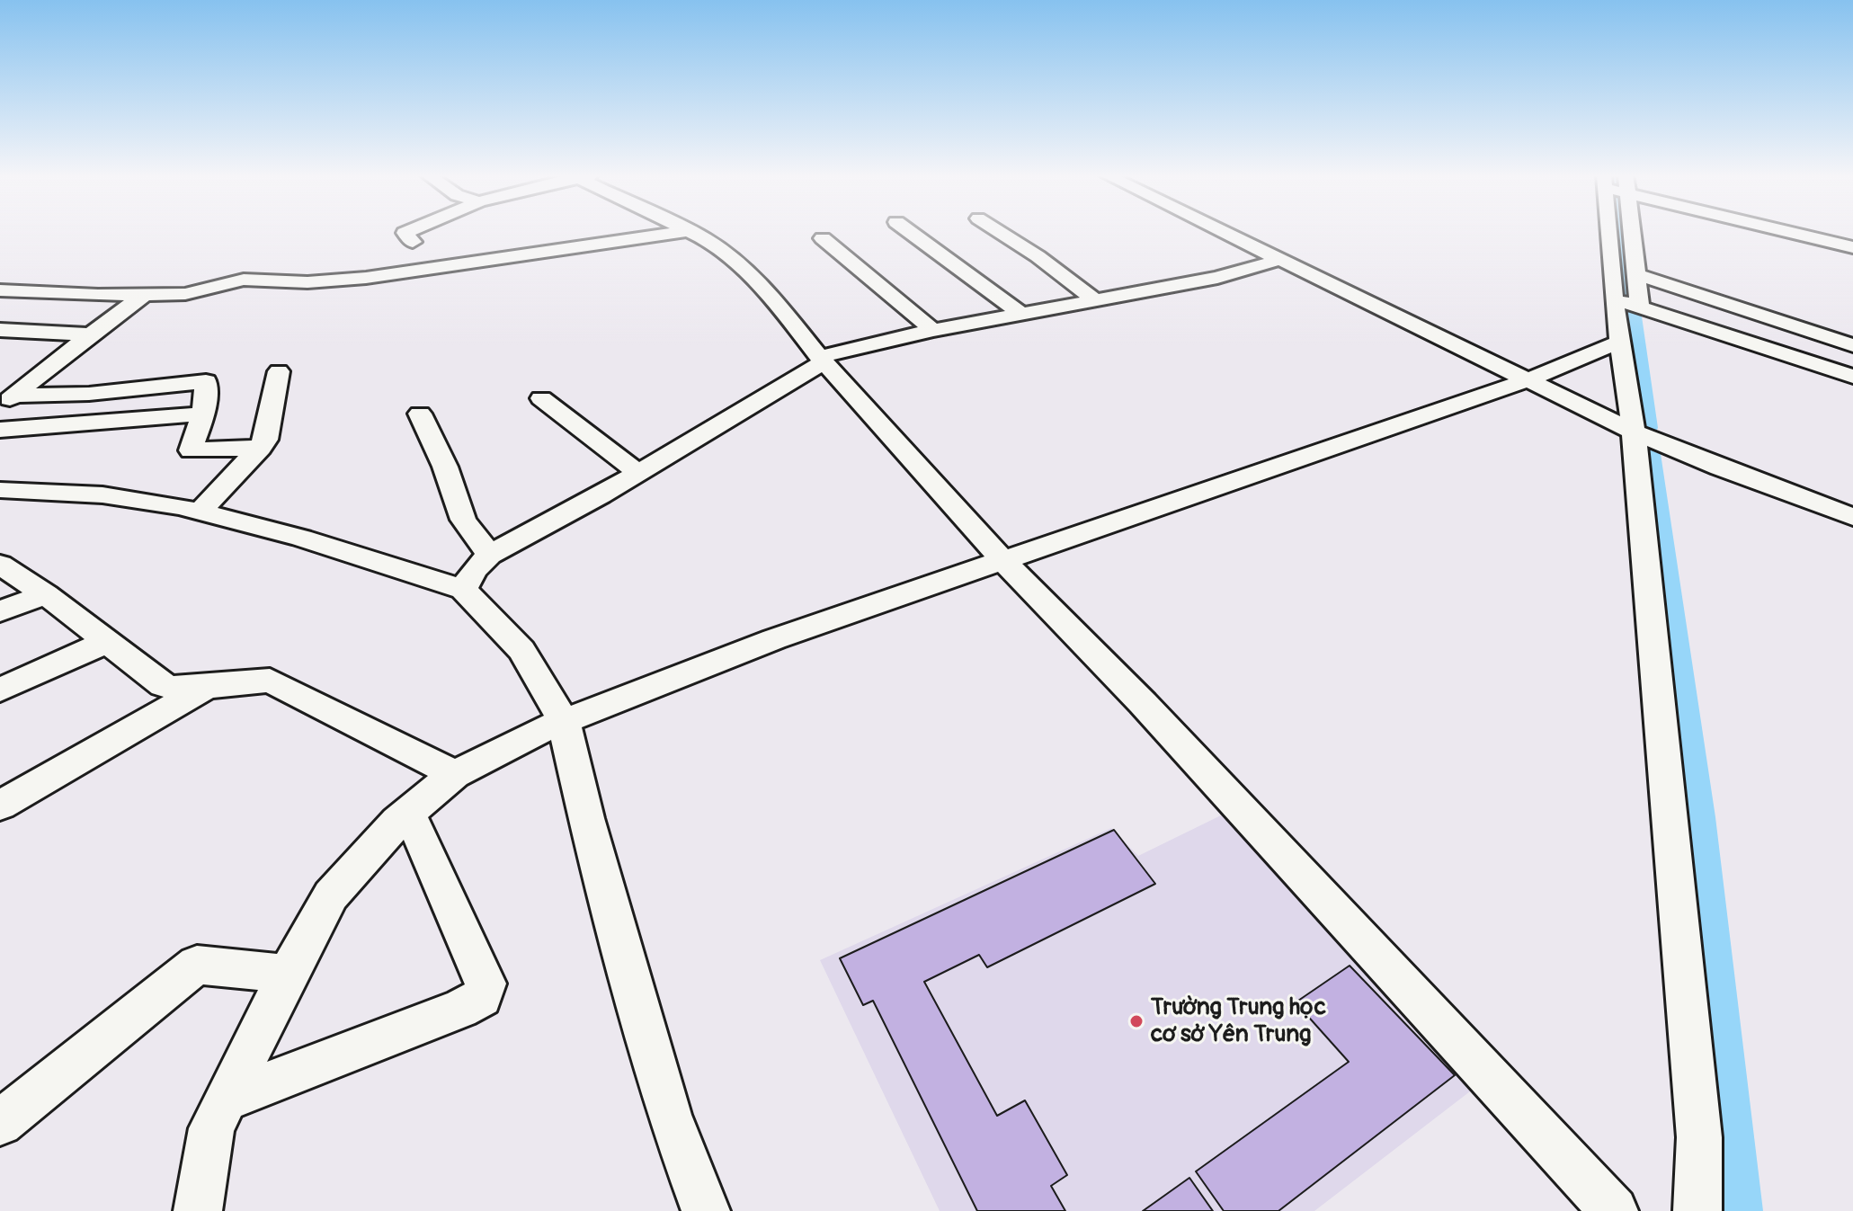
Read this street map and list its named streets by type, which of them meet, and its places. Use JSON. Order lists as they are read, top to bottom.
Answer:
{
  "places": ["Trường Trung học cơ sở Yên Trung"]
}
